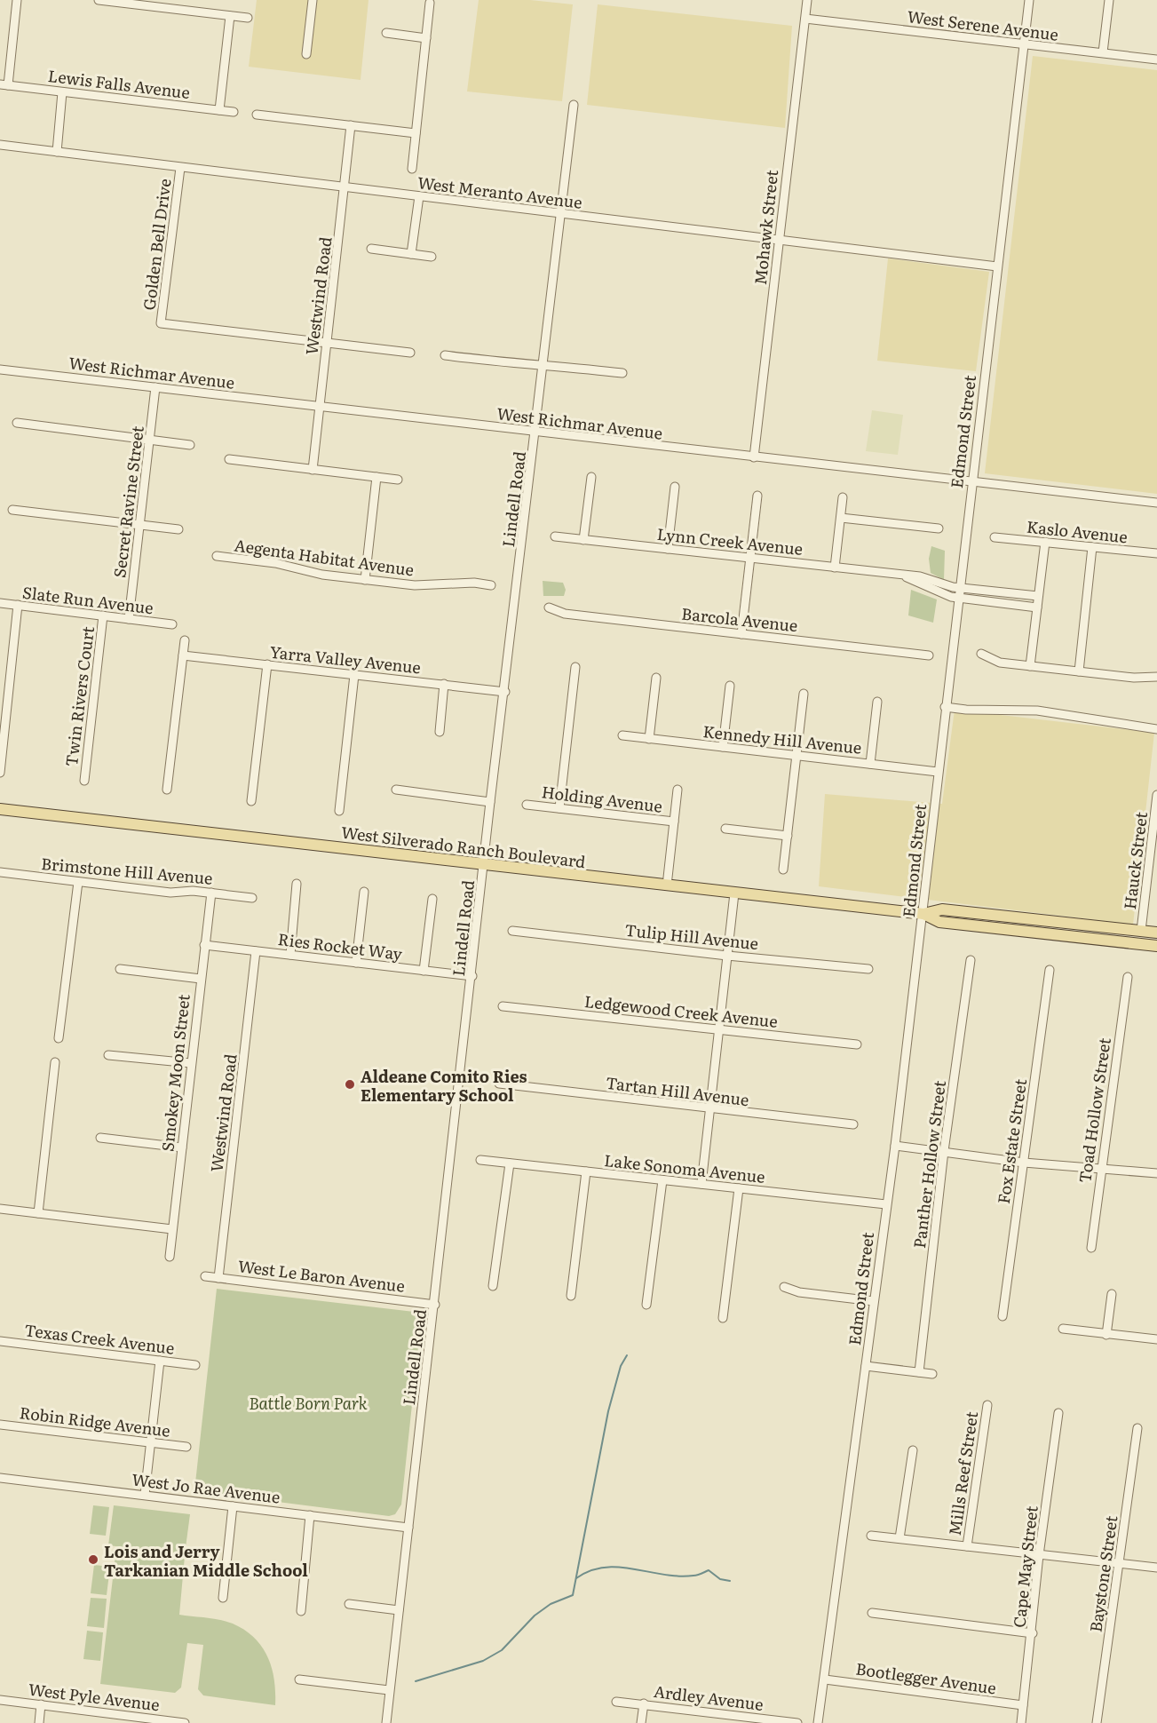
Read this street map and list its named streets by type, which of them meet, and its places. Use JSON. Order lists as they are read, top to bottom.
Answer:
{
  "streets": {
    "main road": ["West Silverado Ranch Boulevard"],
    "street": [
      "West Serene Avenue",
      "Lewis Falls Avenue",
      "West Meranto Avenue",
      "Mohawk Street",
      "Golden Bell Drive",
      "Westwind Road",
      "West Richmar Avenue",
      "Edmond Street",
      "Lindell Road",
      "Secret Ravine Street",
      "Kaslo Avenue",
      "Lynn Creek Avenue",
      "Aegenta Habitat Avenue",
      "Slate Run Avenue",
      "Barcola Avenue",
      "Yarra Valley Avenue",
      "Twin Rivers Court",
      "Kennedy Hill Avenue",
      "Holding Avenue",
      "Hauck Street",
      "Brimstone Hill Avenue",
      "Tulip Hill Avenue",
      "Ries Rocket Way",
      "Ledgewood Creek Avenue",
      "Smokey Moon Street",
      "Tartan Hill Avenue",
      "Toad Hollow Street",
      "Fox Estate Street",
      "Panther Hollow Street",
      "Lake Sonoma Avenue",
      "West Le Baron Avenue",
      "Texas Creek Avenue",
      "Robin Ridge Avenue",
      "Mills Reef Street",
      "West Jo Rae Avenue",
      "Cape May Street",
      "Baystone Street",
      "Bootlegger Avenue",
      "West Pyle Avenue",
      "Ardley Avenue"
    ]
  },
  "crossings": [
    ["West Serene Avenue", "Mohawk Street"],
    ["West Serene Avenue", "Edmond Street"],
    ["West Meranto Avenue", "Mohawk Street"],
    ["West Meranto Avenue", "Golden Bell Drive"],
    ["West Meranto Avenue", "Westwind Road"],
    ["West Meranto Avenue", "Edmond Street"],
    ["West Meranto Avenue", "Lindell Road"],
    ["Mohawk Street", "West Richmar Avenue"],
    ["Golden Bell Drive", "Westwind Road"],
    ["Westwind Road", "West Richmar Avenue"],
    ["Westwind Road", "Ries Rocket Way"],
    ["Westwind Road", "West Le Baron Avenue"],
    ["West Richmar Avenue", "Edmond Street"],
    ["West Richmar Avenue", "Lindell Road"],
    ["West Richmar Avenue", "Secret Ravine Street"],
    ["Edmond Street", "Lynn Creek Avenue"],
    ["Edmond Street", "Kennedy Hill Avenue"],
    ["Edmond Street", "West Silverado Ranch Boulevard"],
    ["Edmond Street", "Lake Sonoma Avenue"],
    ["Edmond Street", "Bootlegger Avenue"],
    ["Lindell Road", "Yarra Valley Avenue"],
    ["Lindell Road", "West Silverado Ranch Boulevard"],
    ["Lindell Road", "Ries Rocket Way"],
    ["Lindell Road", "West Le Baron Avenue"],
    ["Lindell Road", "West Jo Rae Avenue"],
    ["Secret Ravine Street", "Slate Run Avenue"],
    ["Slate Run Avenue", "Twin Rivers Court"],
    ["West Silverado Ranch Boulevard", "Hauck Street"],
    ["Brimstone Hill Avenue", "Smokey Moon Street"],
    ["Ries Rocket Way", "Smokey Moon Street"],
    ["Cape May Street", "Bootlegger Avenue"]
  ],
  "parks": ["Battle Born Park"],
  "places": ["Aldeane Comito Ries Elementary School", "Lois and Jerry Tarkanian Middle School"]
}
